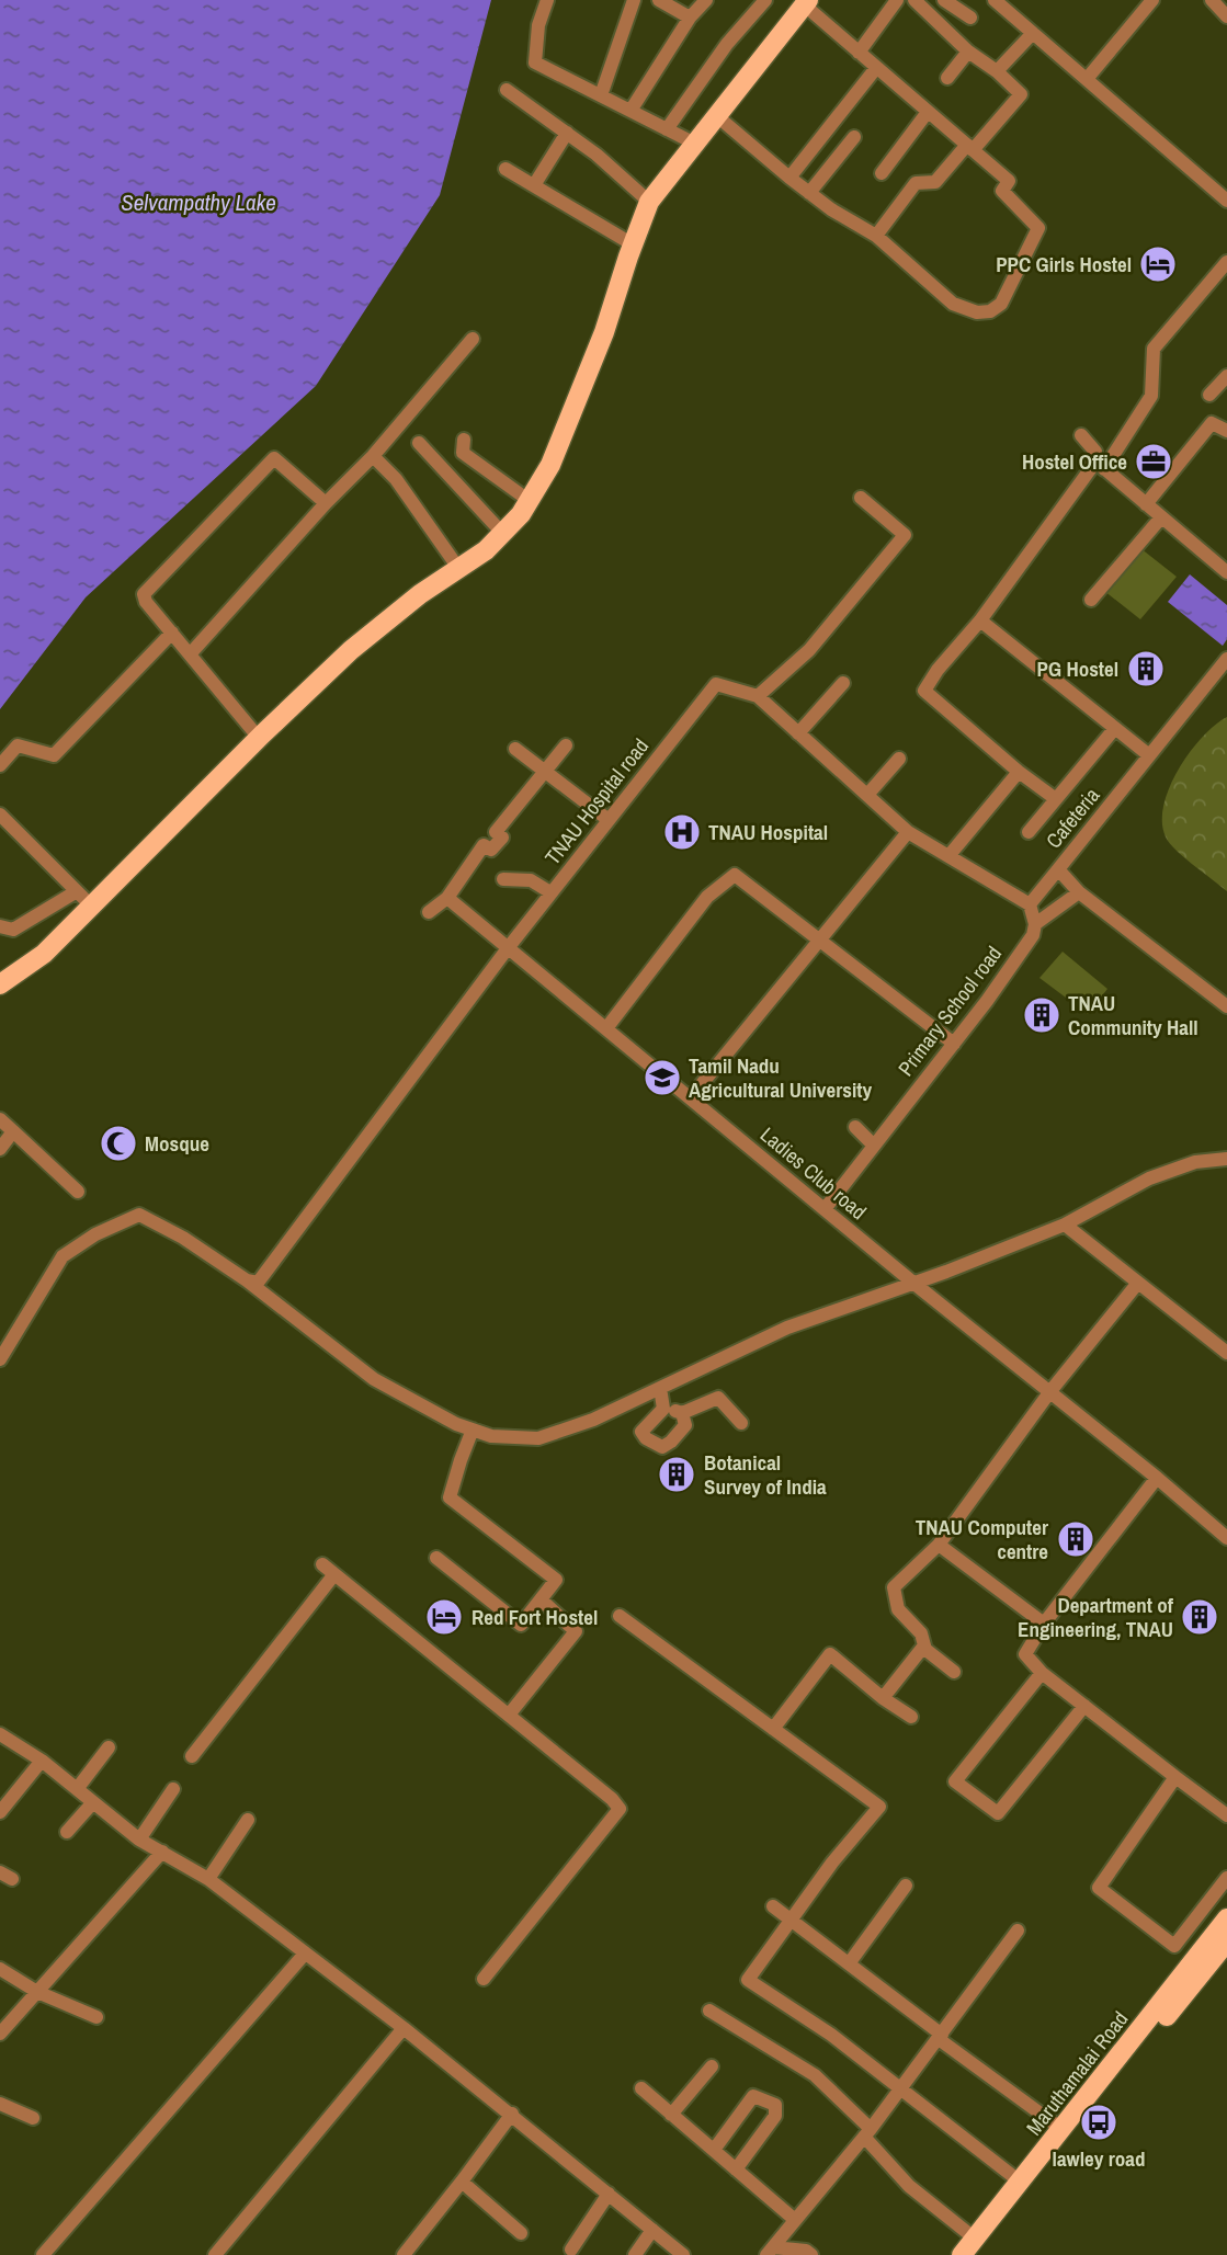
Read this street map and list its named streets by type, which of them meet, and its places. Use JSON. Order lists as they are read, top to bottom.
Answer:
{
  "streets": {
    "main road": ["Maruthamalai Road"],
    "street": [
      "TNAU Hospital road",
      "Cafeteria",
      "Primary School road",
      "Ladies Club road"
    ]
  },
  "crossings": [
    ["TNAU Hospital road", "Ladies Club road"],
    ["Primary School road", "Ladies Club road"]
  ],
  "water": ["Selvampathy Lake"],
  "places": {
    "hotel": ["PPC Girls Hostel", "Red Fort Hostel"],
    "office": ["Hostel Office"],
    "building": [
      "PG Hostel",
      "TNAU Community Hall",
      "Botanical Survey of India",
      "TNAU Computer centre",
      "Department of Engineering, TNAU"
    ],
    "hospital": ["TNAU Hospital"],
    "school or university": ["Tamil Nadu Agricultural University"],
    "mosque": ["Mosque"],
    "bus stop": ["lawley road"]
  }
}
